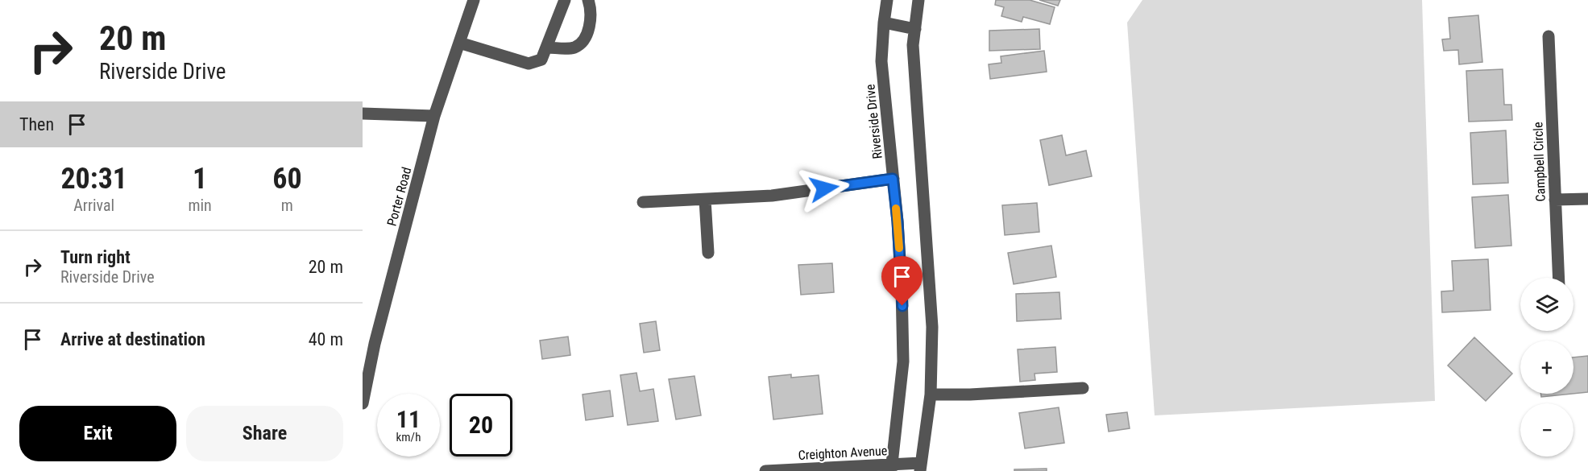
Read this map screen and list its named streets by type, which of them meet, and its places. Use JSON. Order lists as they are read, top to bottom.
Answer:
{
  "streets": {
    "street": [
      "Riverside Drive",
      "Campbell Circle",
      "Porter Road",
      "Creighton Avenue"
    ]
  },
  "crossings": [
    ["Riverside Drive", "Creighton Avenue"]
  ],
  "page": {
    "turn": ["20 m", "Riverside Drive"],
    "then": "Then",
    "eta": [
      "20:31",
      "Arrival",
      "1",
      "min",
      "60",
      "m"
    ],
    "list": [
      {
        "name": "Turn right",
        "note": "Riverside Drive",
        "value": "20 m"
      },
      {
        "name": "Arrive at destination",
        "value": "40 m"
      }
    ],
    "map_buttons": ["+", "−"],
    "speed": "11 km/h",
    "limit": "20",
    "buttons": ["Exit", "Share"]
  }
}
